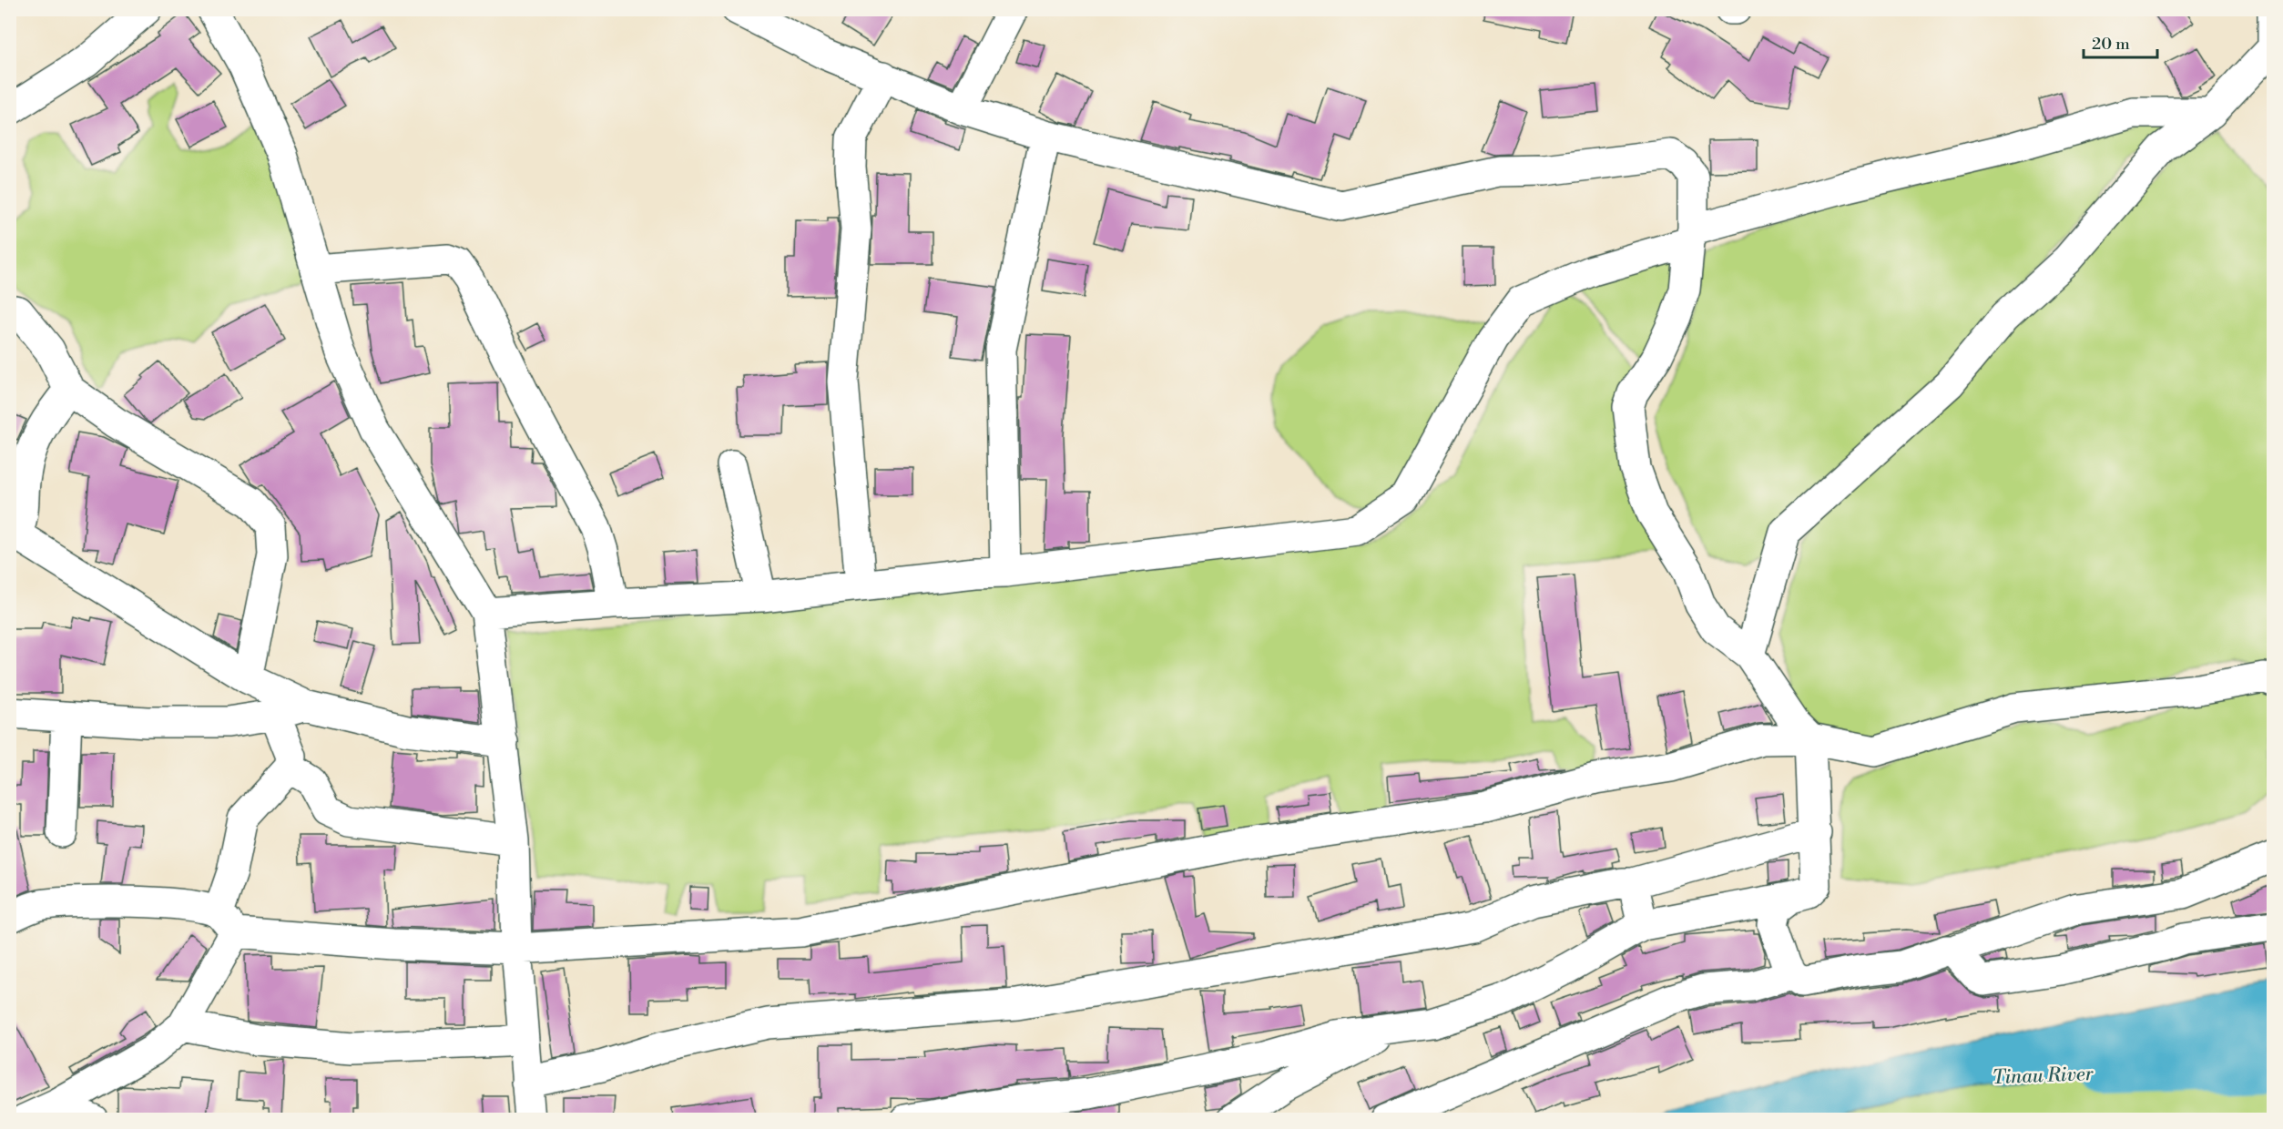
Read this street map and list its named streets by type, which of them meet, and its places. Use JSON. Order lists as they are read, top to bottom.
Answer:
{
  "water": ["Tinau River"],
  "scale_bar": "20 m"
}
